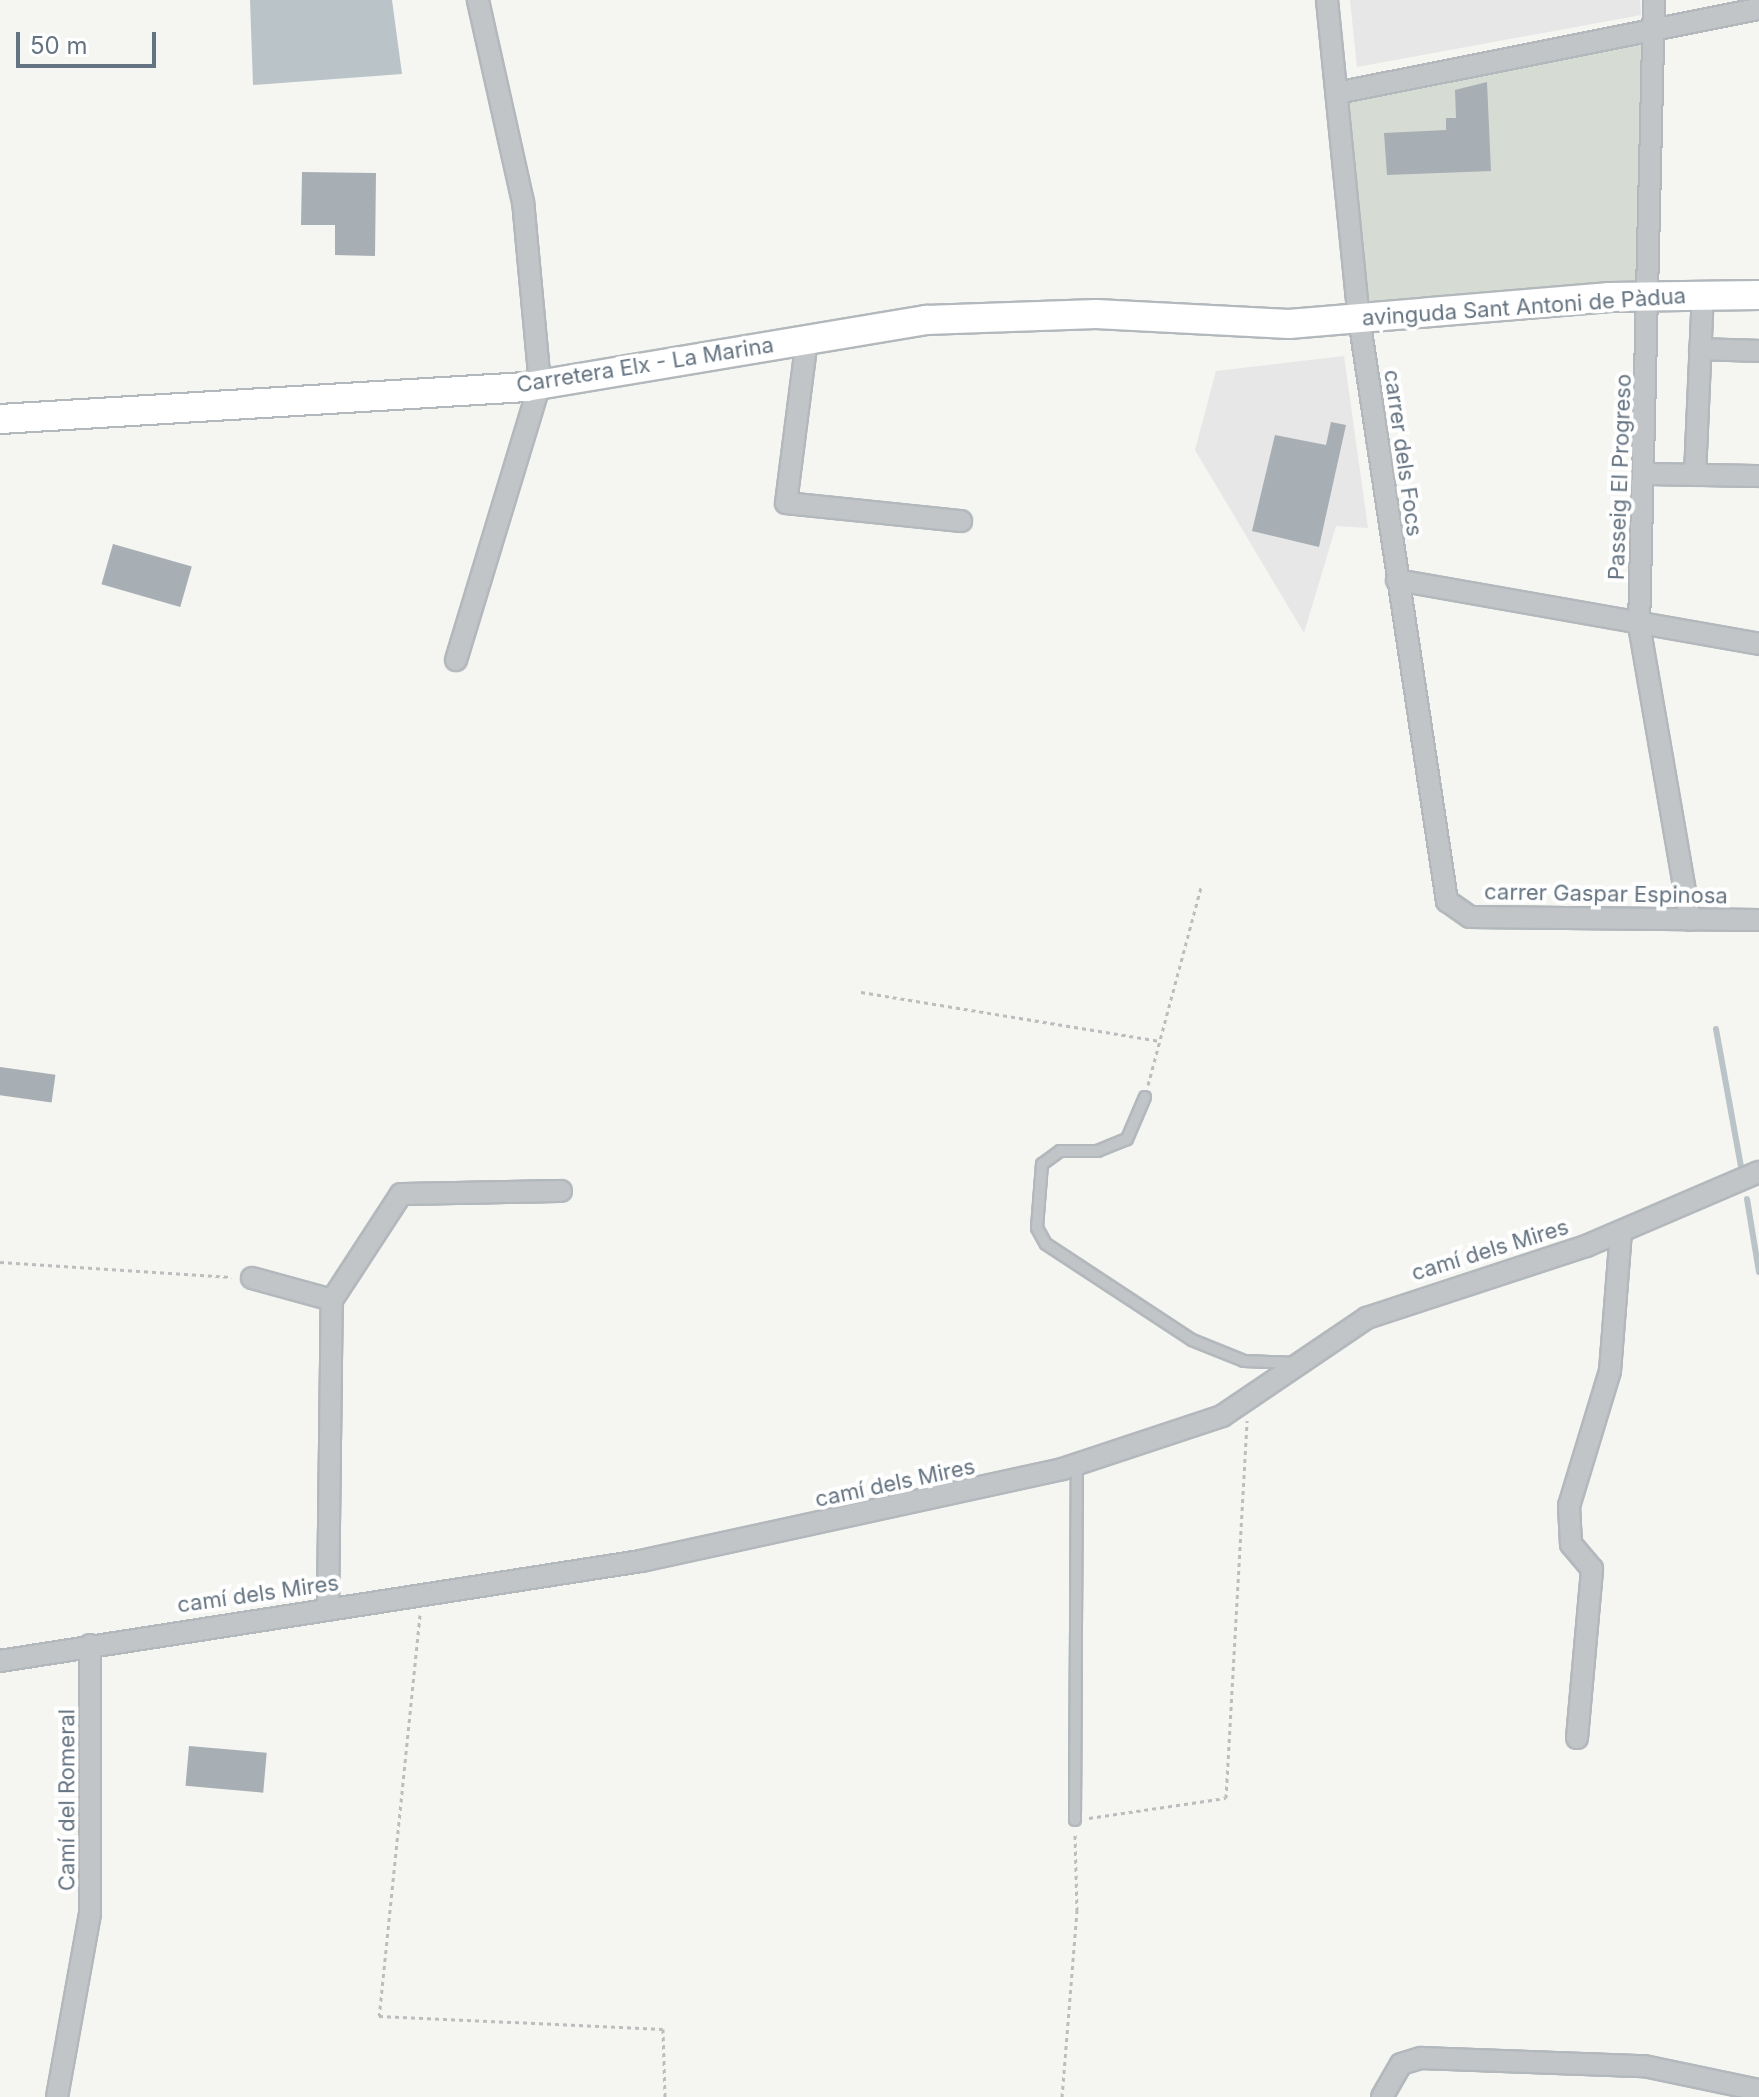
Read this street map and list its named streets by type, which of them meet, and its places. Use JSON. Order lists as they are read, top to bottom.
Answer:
{
  "streets": {
    "main road": ["avinguda Sant Antoni de Pàdua", "Carretera Elx - La Marina"],
    "street": [
      "carrer dels Focs",
      "Passeig El Progreso",
      "carrer Gaspar Espinosa",
      "camí dels Mires",
      "Camí del Romeral"
    ]
  },
  "crossings": [
    ["avinguda Sant Antoni de Pàdua", "Carretera Elx - La Marina"],
    ["avinguda Sant Antoni de Pàdua", "carrer dels Focs"],
    ["avinguda Sant Antoni de Pàdua", "Passeig El Progreso"],
    ["carrer dels Focs", "carrer Gaspar Espinosa"],
    ["Passeig El Progreso", "carrer Gaspar Espinosa"],
    ["camí dels Mires", "Camí del Romeral"]
  ],
  "scale_bar": "50 m"
}
